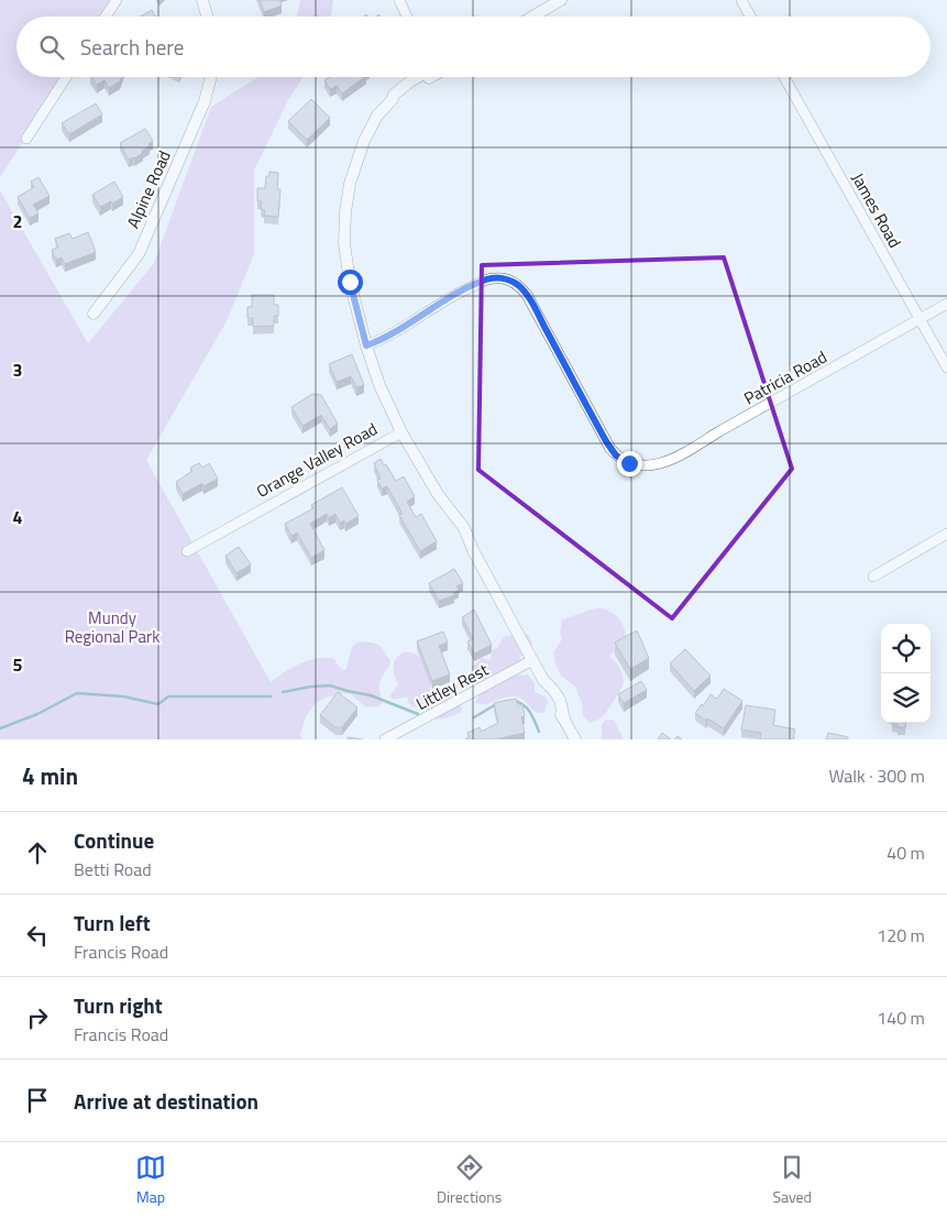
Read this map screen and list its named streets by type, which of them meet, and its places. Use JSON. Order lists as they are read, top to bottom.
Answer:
{
  "streets": {
    "street": [
      "Alpine Road",
      "James Road",
      "Patricia Road",
      "Orange Valley Road",
      "Littley Rest"
    ]
  },
  "crossings": [
    ["James Road", "Patricia Road"],
    ["Orange Valley Road", "Littley Rest"]
  ],
  "parks": ["Mundy Regional Park"],
  "page": {
    "search": "Search here",
    "heading": ["4 min", "Walk · 300 m"],
    "list": [
      ["Continue", "Betti Road", "40 m"],
      ["Turn left", "Francis Road", "120 m"],
      ["Turn right", "Francis Road", "140 m"],
      "Arrive at destination"
    ],
    "nav": ["Map", "Directions", "Saved"]
  },
  "grid": {
    "rows": [
      "2",
      "3",
      "4",
      "5"
    ]
  }
}
